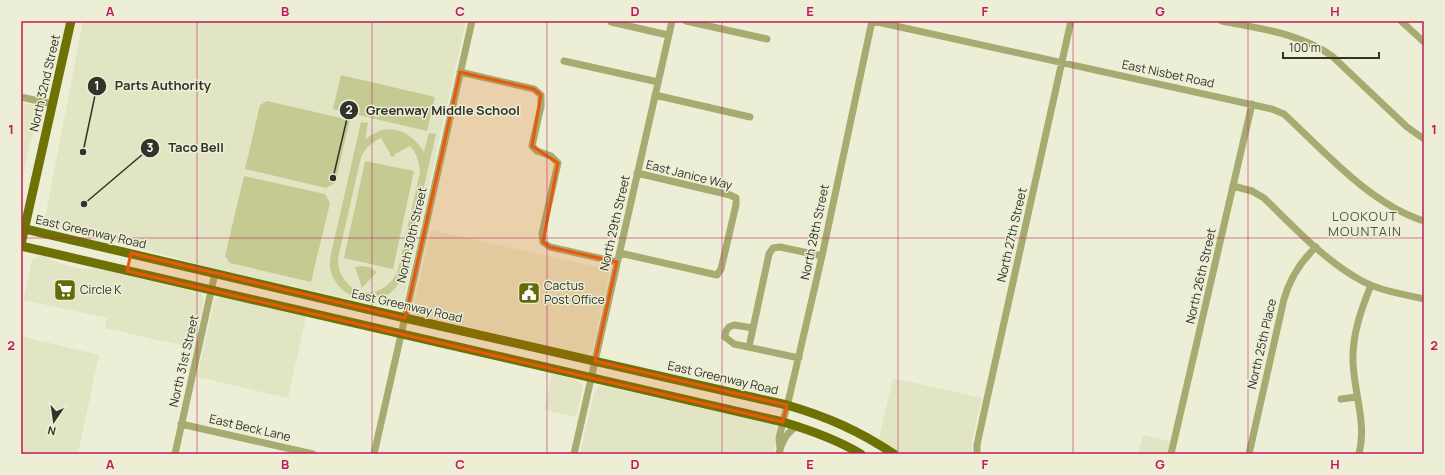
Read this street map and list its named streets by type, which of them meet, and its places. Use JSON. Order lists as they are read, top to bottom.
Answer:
{
  "streets": {
    "main road": ["North 32nd Street", "East Greenway Road"],
    "street": [
      "East Nisbet Road",
      "East Janice Way",
      "North 29th Street",
      "North 28th Street",
      "North 30th Street",
      "North 27th Street",
      "North 26th Street",
      "North 25th Place",
      "North 31st Street",
      "East Beck Lane"
    ]
  },
  "crossings": [
    ["East Nisbet Road", "North 28th Street"],
    ["East Nisbet Road", "North 27th Street"],
    ["East Nisbet Road", "North 26th Street"],
    ["North 32nd Street", "East Greenway Road"],
    ["East Janice Way", "North 29th Street"],
    ["North 29th Street", "East Greenway Road"],
    ["East Greenway Road", "North 28th Street"],
    ["East Greenway Road", "North 30th Street"],
    ["East Greenway Road", "North 31st Street"],
    ["North 31st Street", "East Beck Lane"]
  ],
  "districts": ["LOOKOUT MOUNTAIN"],
  "places": {
    "other": ["Parts Authority", "Greenway Middle School", "Taco Bell"],
    "supermarket": ["Circle K"],
    "public building": ["Cactus Post Office"]
  },
  "scale_bar": "100 m",
  "north": "bottom",
  "grid": {
    "columns": [
      "A",
      "B",
      "C",
      "D",
      "E",
      "F",
      "G",
      "H"
    ],
    "rows": ["1", "2"]
  }
}
